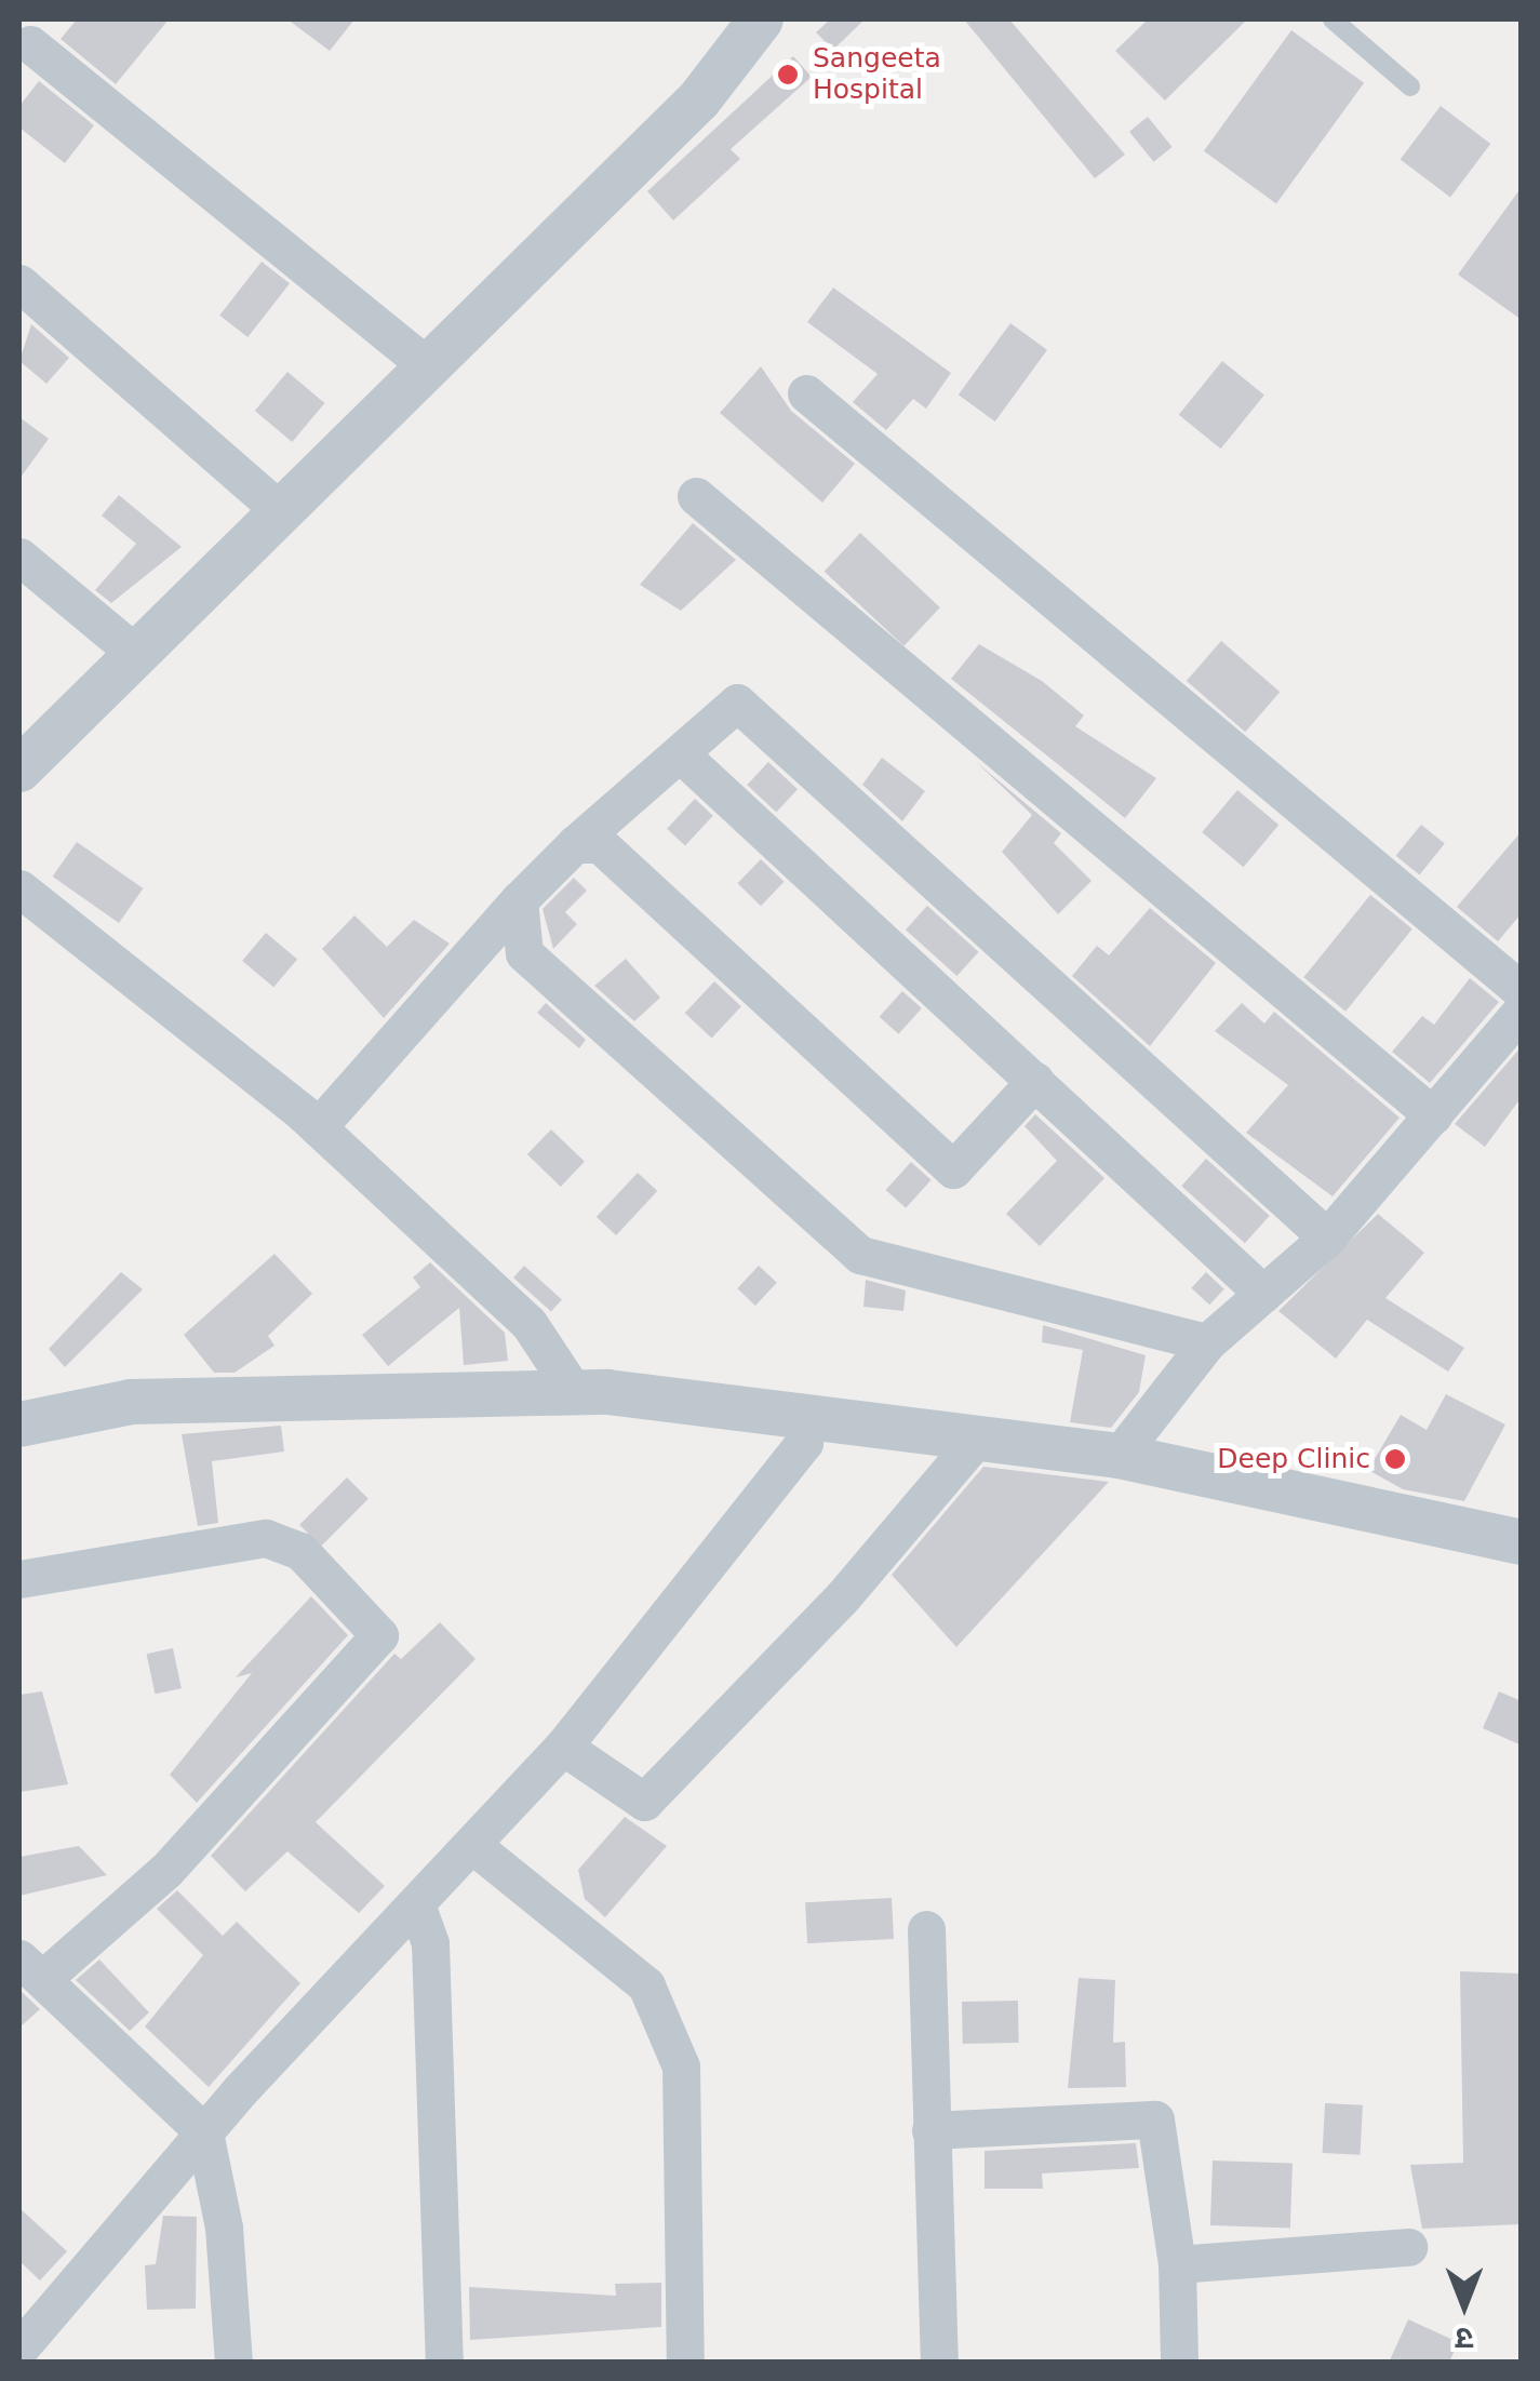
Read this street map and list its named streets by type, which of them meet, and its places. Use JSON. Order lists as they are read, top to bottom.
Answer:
{
  "places": ["Sangeeta Hospital", "Deep Clinic"],
  "north": "bottom"
}
